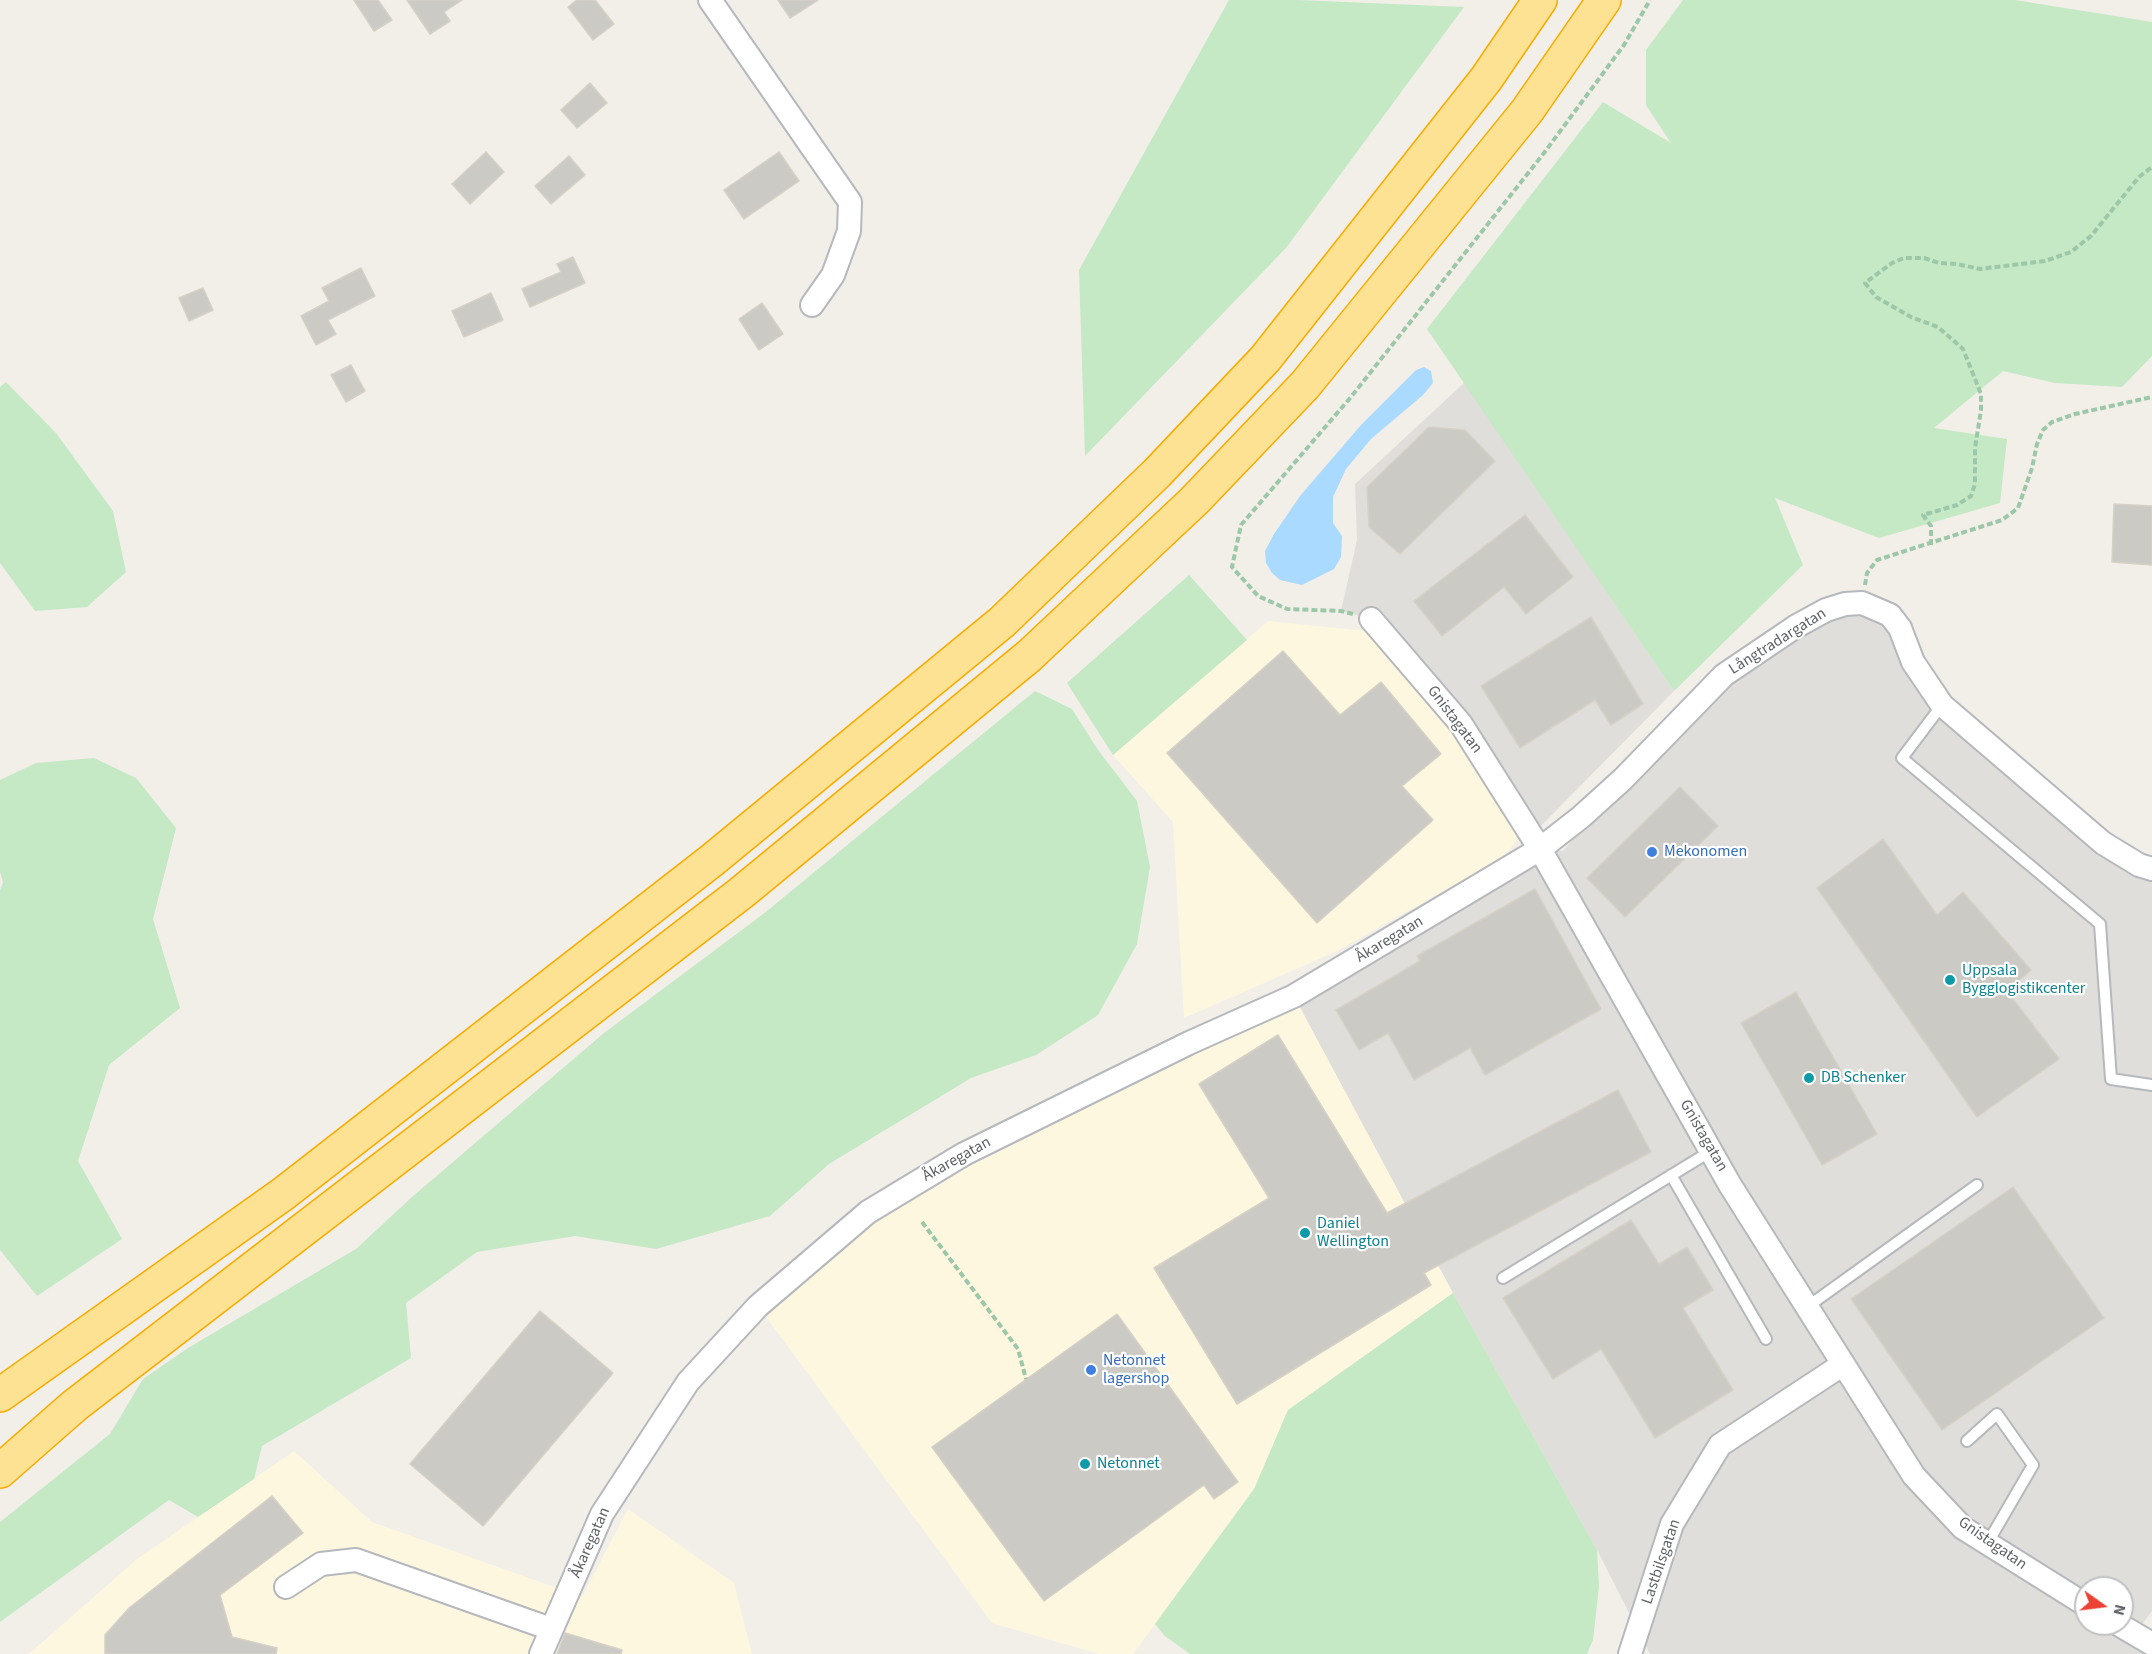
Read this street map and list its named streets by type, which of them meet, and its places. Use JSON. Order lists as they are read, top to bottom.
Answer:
{
  "streets": {
    "street": [
      "Långtradargatan",
      "Gnistagatan",
      "Åkaregatan",
      "Lastbilsgatan"
    ]
  },
  "crossings": [
    ["Långtradargatan", "Gnistagatan"],
    ["Långtradargatan", "Åkaregatan"],
    ["Gnistagatan", "Åkaregatan"],
    ["Gnistagatan", "Lastbilsgatan"]
  ],
  "places": [
    "Mekonomen",
    "Uppsala Bygglogistikcenter",
    "DB Schenker",
    "Daniel Wellington",
    "Netonnet lagershop",
    "Netonnet"
  ],
  "north": "right"
}
